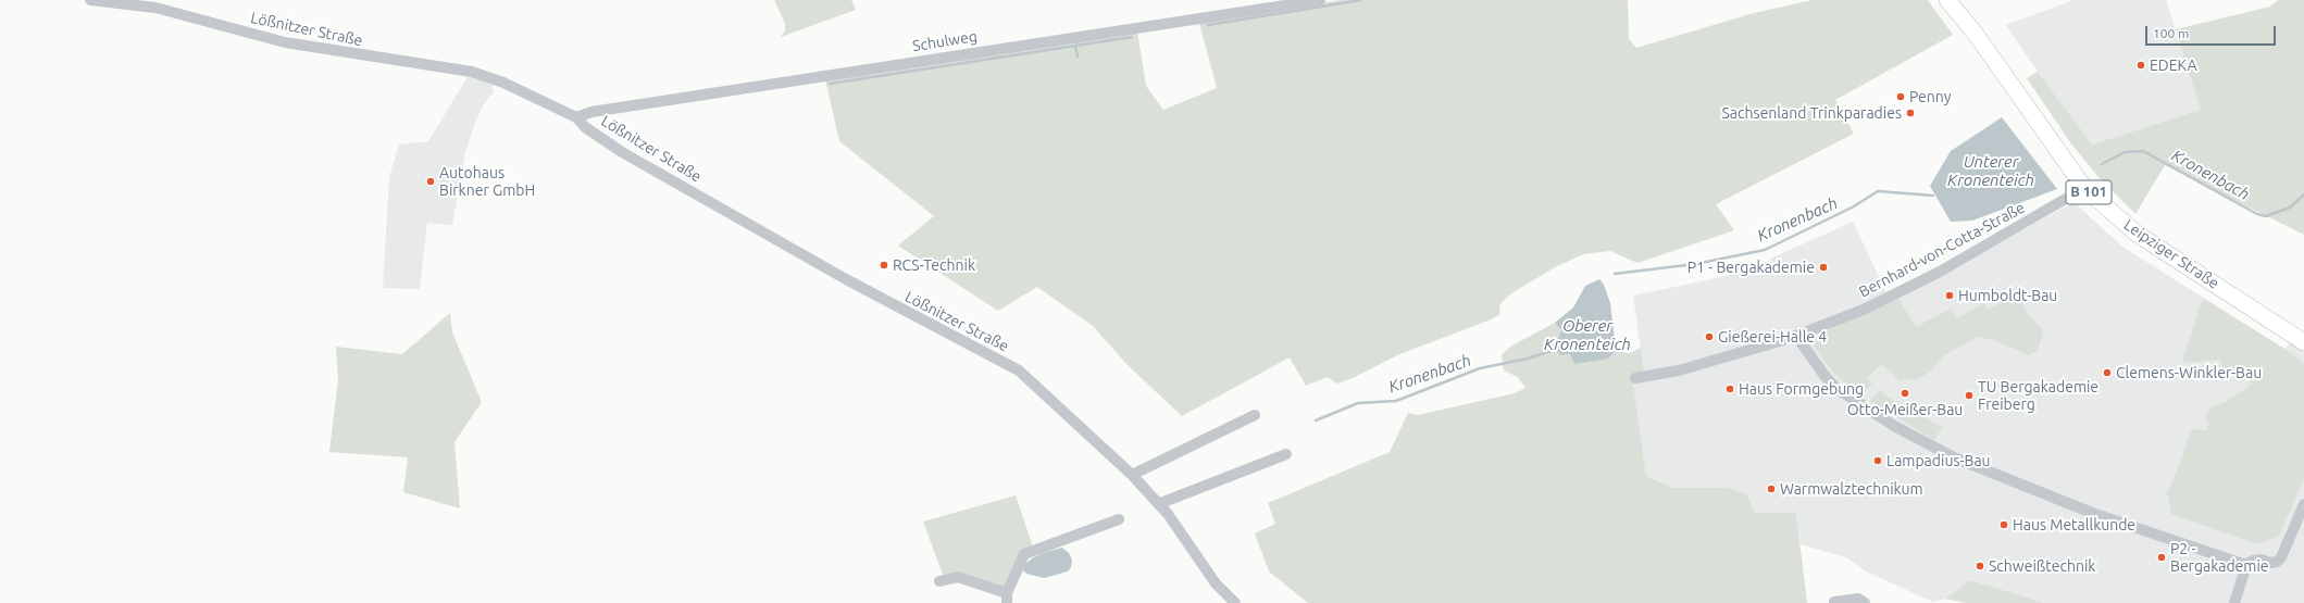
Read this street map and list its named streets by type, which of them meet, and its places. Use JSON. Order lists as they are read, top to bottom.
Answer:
{
  "streets": {
    "main road": ["B 101", "Leipziger Straße"],
    "street": ["Lößnitzer Straße", "Schulweg", "Bernhard-von-Cotta-Straße"]
  },
  "crossings": [
    ["Lößnitzer Straße", "Schulweg"],
    ["Bernhard-von-Cotta-Straße", "Leipziger Straße"]
  ],
  "water": ["Unterer Kronenteich", "Kronenbach", "Oberer Kronenteich"],
  "places": [
    "EDEKA",
    "Penny",
    "Sachsenland Trinkparadies",
    "Autohaus Birkner GmbH",
    "RCS-Technik",
    "P1 - Bergakademie",
    "Humboldt-Bau",
    "Gießerei-Halle 4",
    "Clemens-Winkler-Bau",
    "Haus Formgebung",
    "Otto-Meißer-Bau",
    "TU Bergakademie Freiberg",
    "Lampadius-Bau",
    "Warmwalztechnikum",
    "Haus Metallkunde",
    "P2 - Bergakademie",
    "Schweißtechnik"
  ],
  "scale_bar": "100 m"
}
